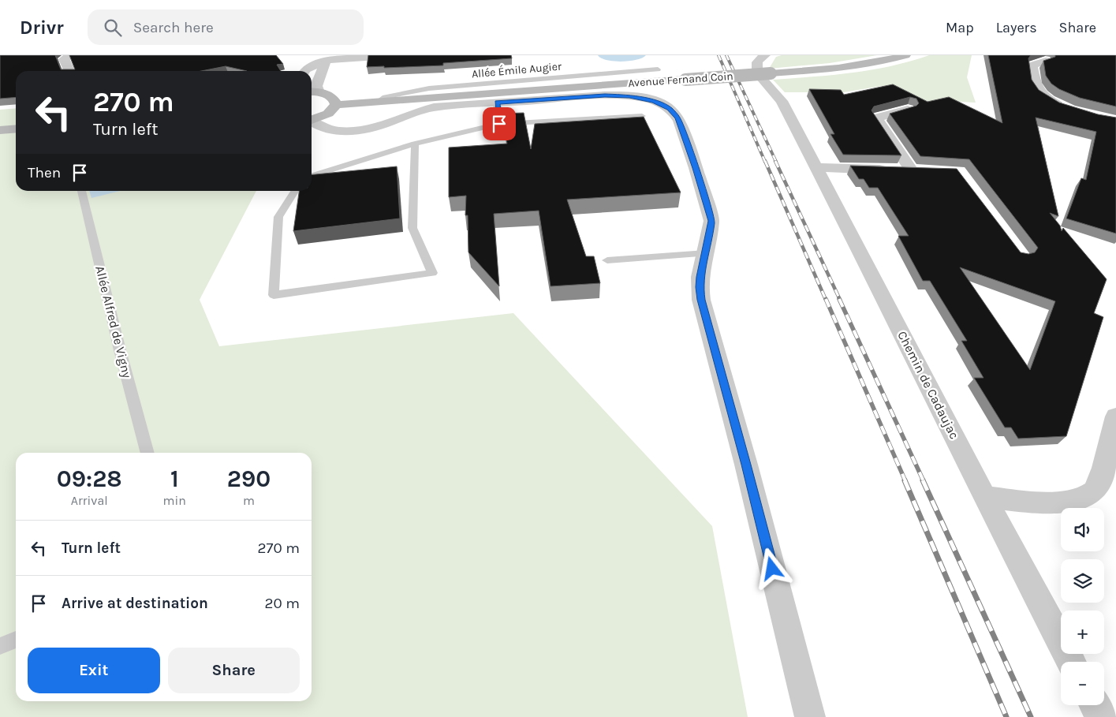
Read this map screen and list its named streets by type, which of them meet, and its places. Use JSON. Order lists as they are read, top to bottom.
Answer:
{
  "streets": {
    "main road": ["Avenue Fernand Coin"],
    "street": ["Chemin de Cadaujac"],
    "lane": ["Allée Émile Augier", "Allée Alfred de Vigny"]
  },
  "crossings": [
    ["Allée Émile Augier", "Avenue Fernand Coin"]
  ],
  "page": {
    "header": "Drivr",
    "search": "Search here",
    "nav": ["Map", "Layers", "Share"],
    "turn": ["270 m", "Turn left"],
    "then": "Then",
    "eta": [
      "09:28",
      "Arrival",
      "1",
      "min",
      "290",
      "m"
    ],
    "map_buttons": ["+", "−"],
    "list": [
      {
        "name": "Turn left",
        "value": "270 m"
      },
      {
        "name": "Arrive at destination",
        "value": "20 m"
      }
    ],
    "buttons": ["Exit", "Share"]
  }
}
